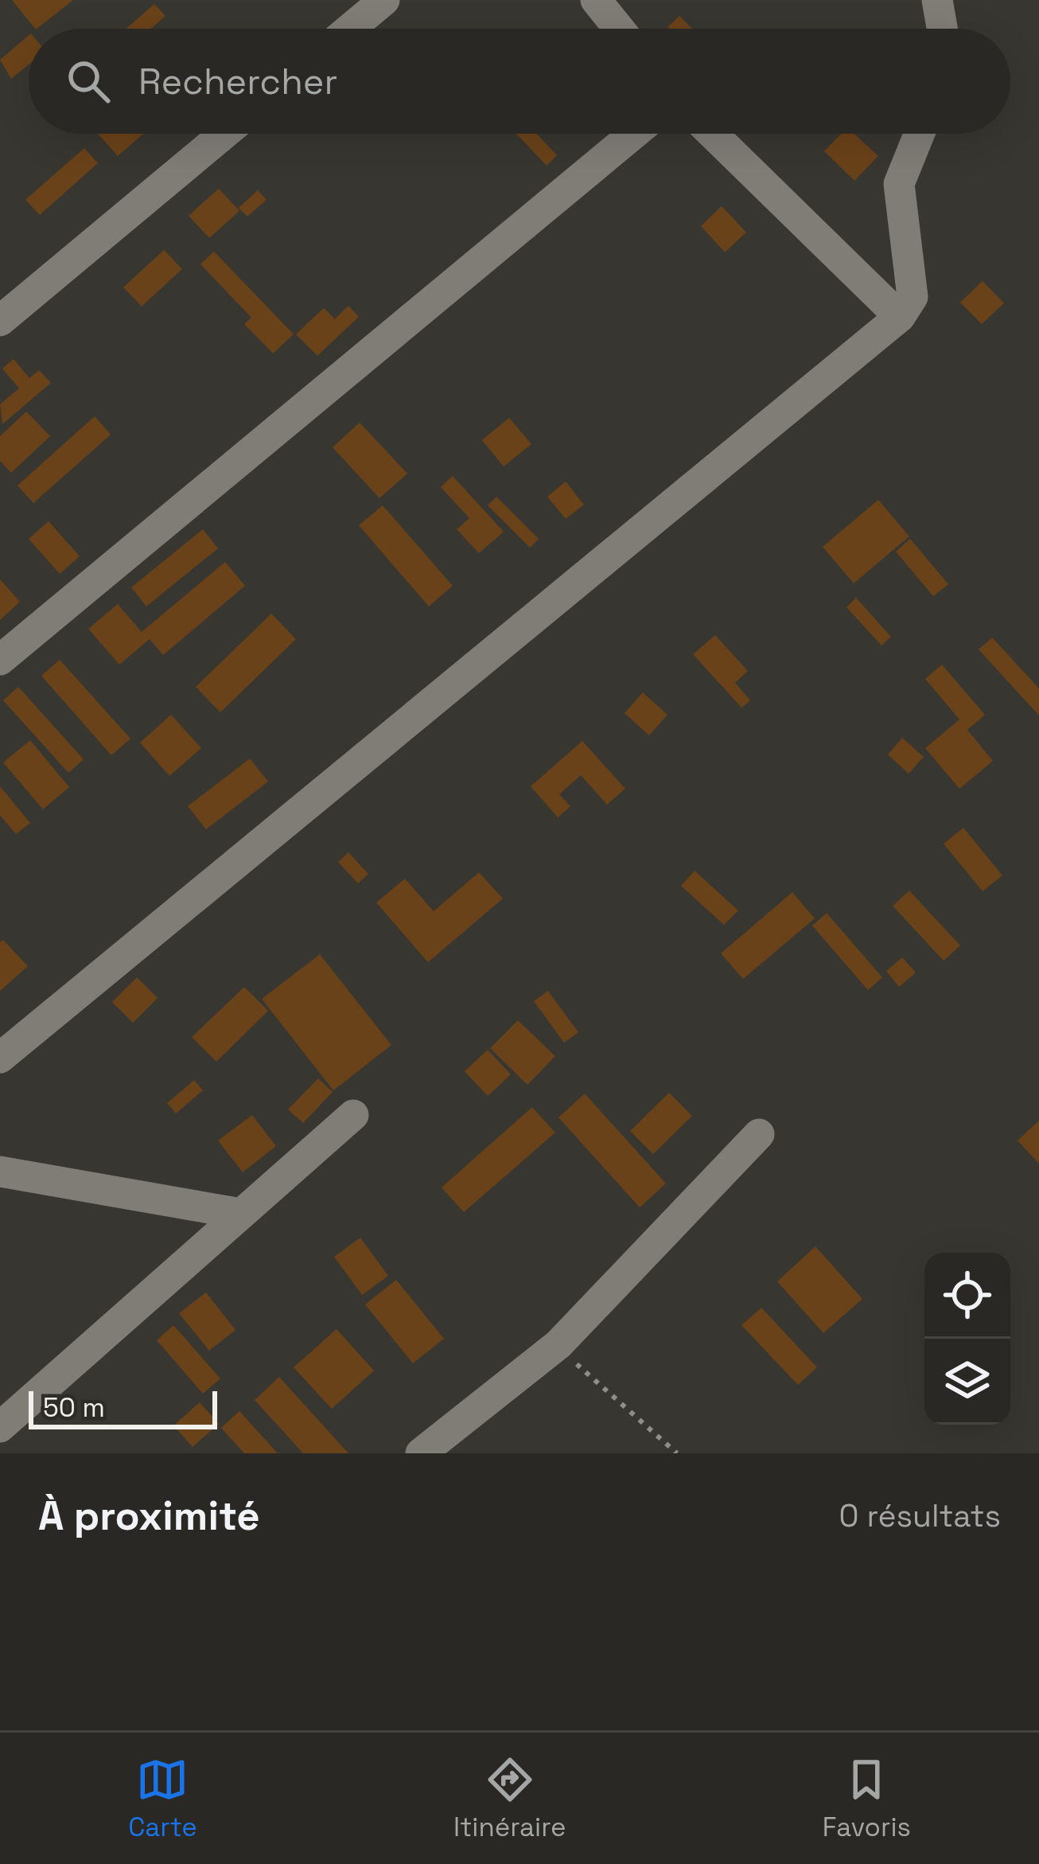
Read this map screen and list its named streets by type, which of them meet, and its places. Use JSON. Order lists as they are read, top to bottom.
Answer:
{
  "scale_bar": "50 m",
  "page": {
    "search": "Rechercher",
    "scale": "50 m",
    "heading": ["À proximité", "0 résultats"],
    "nav": ["Carte", "Itinéraire", "Favoris"]
  }
}
